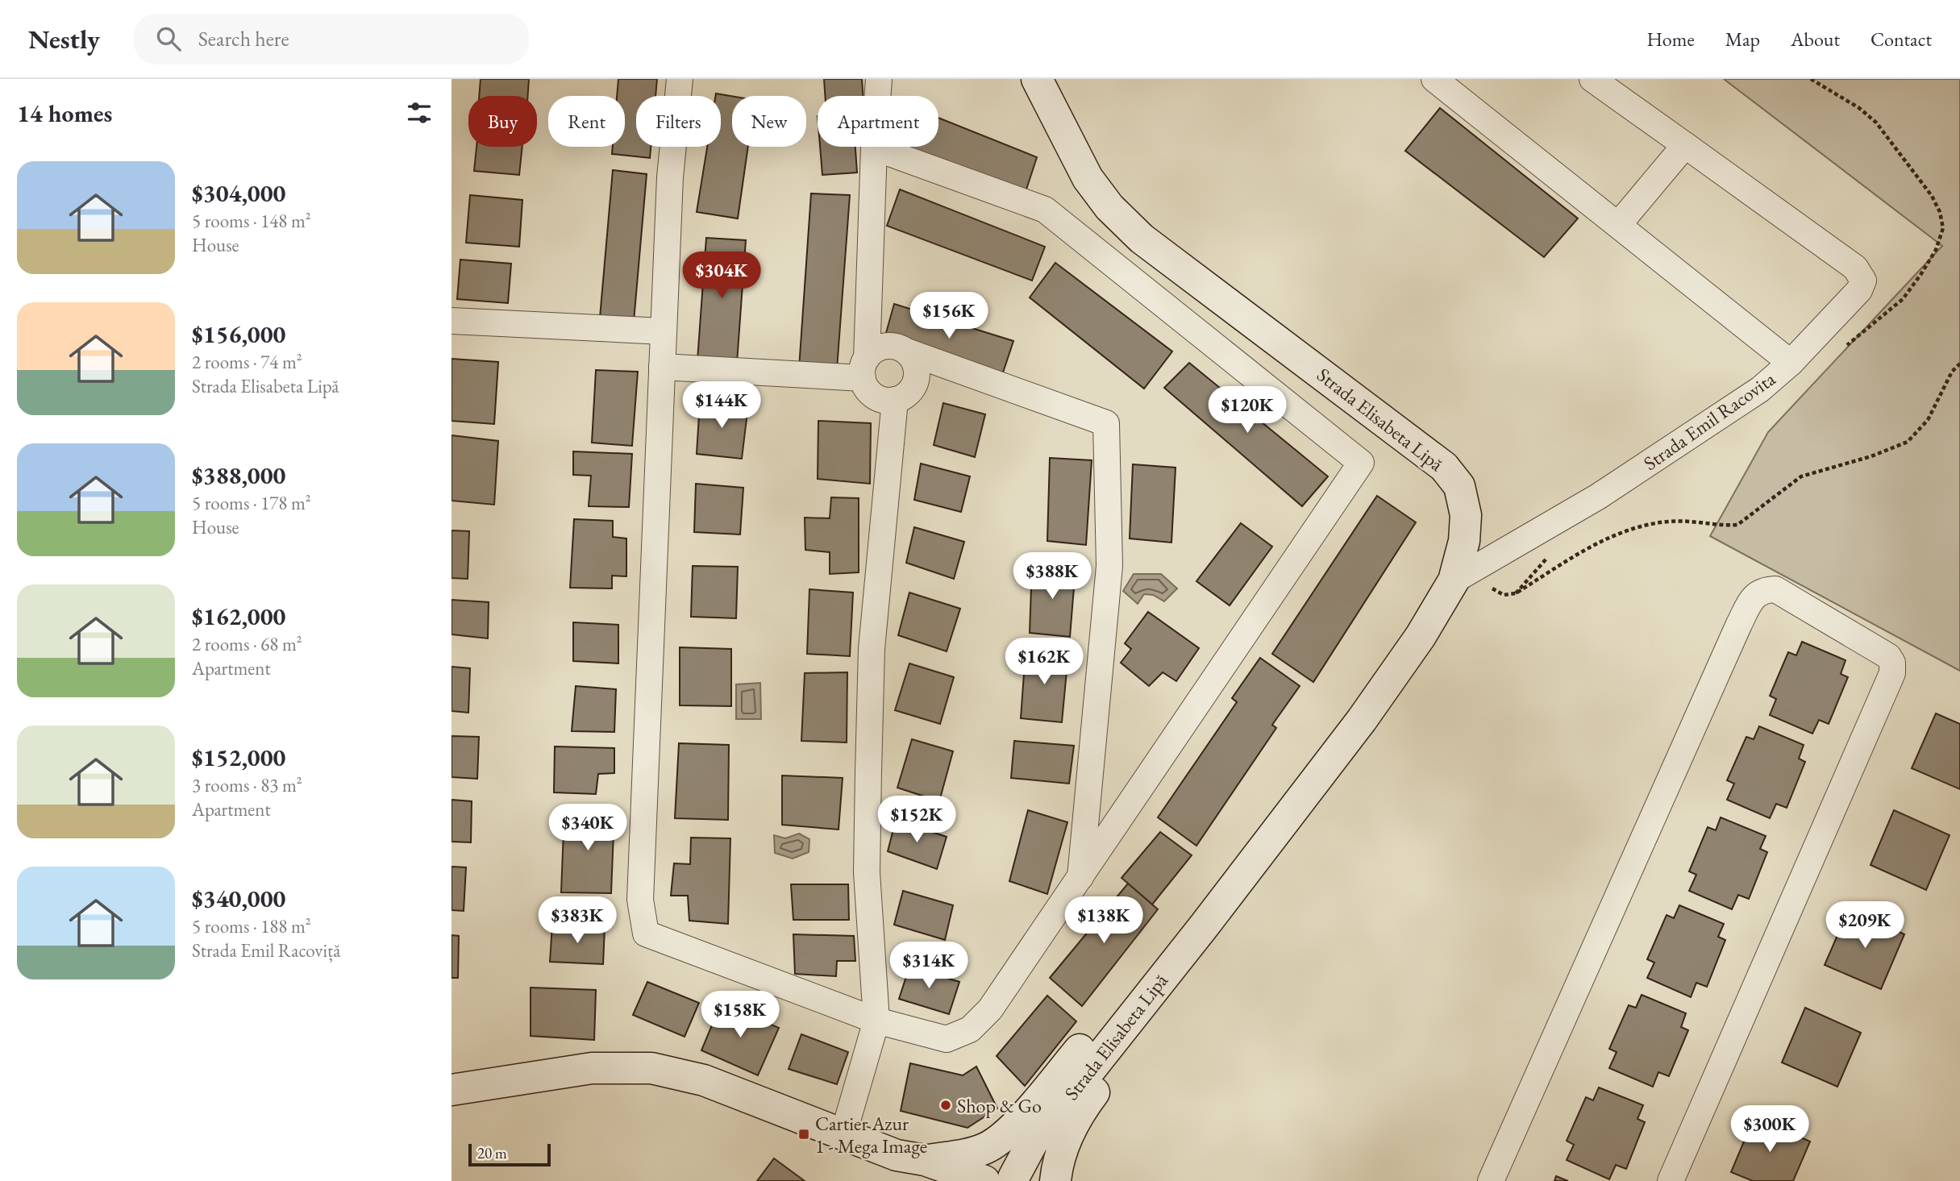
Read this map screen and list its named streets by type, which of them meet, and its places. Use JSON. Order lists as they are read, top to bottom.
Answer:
{
  "streets": {
    "street": ["Strada Elisabeta Lipă", "Strada Emil Racovita"]
  },
  "crossings": [
    ["Strada Elisabeta Lipă", "Strada Emil Racovita"]
  ],
  "places": {
    "other": ["Shop & Go"],
    "transit": ["Cartier Azur 1 - Mega Image"]
  },
  "scale_bar": "20 m",
  "page": {
    "header": "Nestly",
    "search": "Search here",
    "nav": [
      "Home",
      "Map",
      "About",
      "Contact"
    ],
    "heading": "14 homes",
    "chip": [
      "Buy",
      "Rent",
      "Filters",
      "New",
      "Apartment"
    ],
    "list": [
      {
        "name": "$304,000",
        "note": "5 rooms · 148 m² · House"
      },
      {
        "name": "$156,000",
        "note": "2 rooms · 74 m² · Strada Elisabeta Lipă"
      },
      {
        "name": "$388,000",
        "note": "5 rooms · 178 m² · House"
      },
      {
        "name": "$162,000",
        "note": "2 rooms · 68 m² · Apartment"
      },
      {
        "name": "$152,000",
        "note": "3 rooms · 83 m² · Apartment"
      },
      {
        "name": "$340,000",
        "note": "5 rooms · 188 m² · Strada Emil Racoviță"
      }
    ],
    "price": [
      "$304K",
      "$156K",
      "$144K",
      "$120K",
      "$388K",
      "$162K",
      "$152K",
      "$340K",
      "$383K",
      "$138K",
      "$209K",
      "$314K",
      "$158K",
      "$300K"
    ],
    "scale": "20 m"
  }
}
